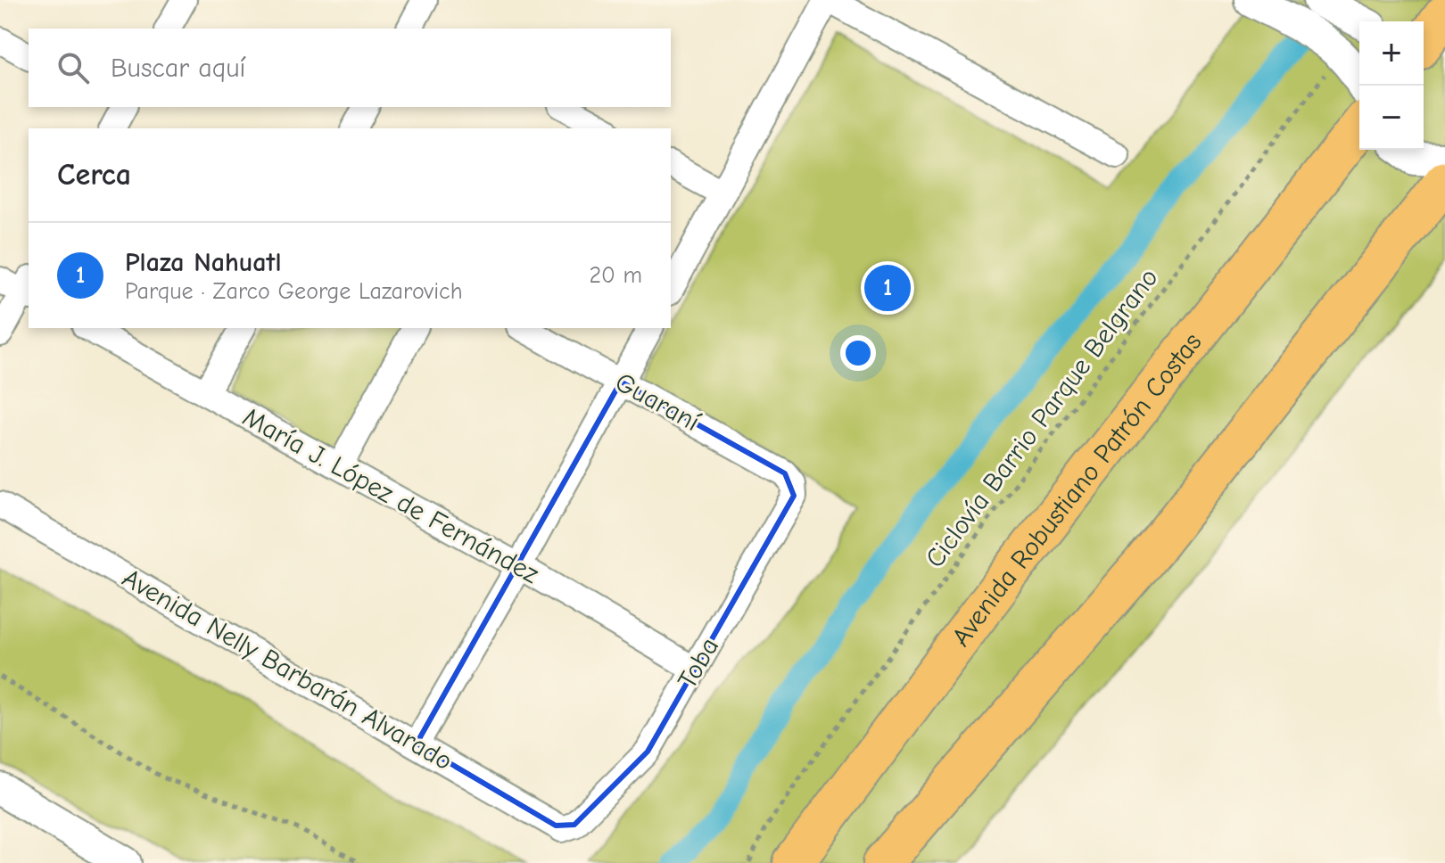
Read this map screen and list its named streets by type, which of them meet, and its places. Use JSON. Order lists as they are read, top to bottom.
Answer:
{
  "streets": {
    "highway": ["Avenida Robustiano Patrón Costas"],
    "street": [
      "Guaraní",
      "María J. López de Fernández",
      "Toba",
      "Avenida Nelly Barbarán Alvarado"
    ],
    "path": ["Ciclovía Barrio Parque Belgrano"]
  },
  "crossings": [
    ["Guaraní", "Toba"],
    ["María J. López de Fernández", "Toba"],
    ["Toba", "Avenida Nelly Barbarán Alvarado"]
  ],
  "page": {
    "map_buttons": ["+", "−"],
    "search": "Buscar aquí",
    "heading": "Cerca",
    "list": [
      {
        "mark": "1",
        "name": "Plaza Nahuatl",
        "note": "Parque · Zarco George Lazarovich",
        "value": "20 m"
      }
    ],
    "pins": "1"
  }
}
